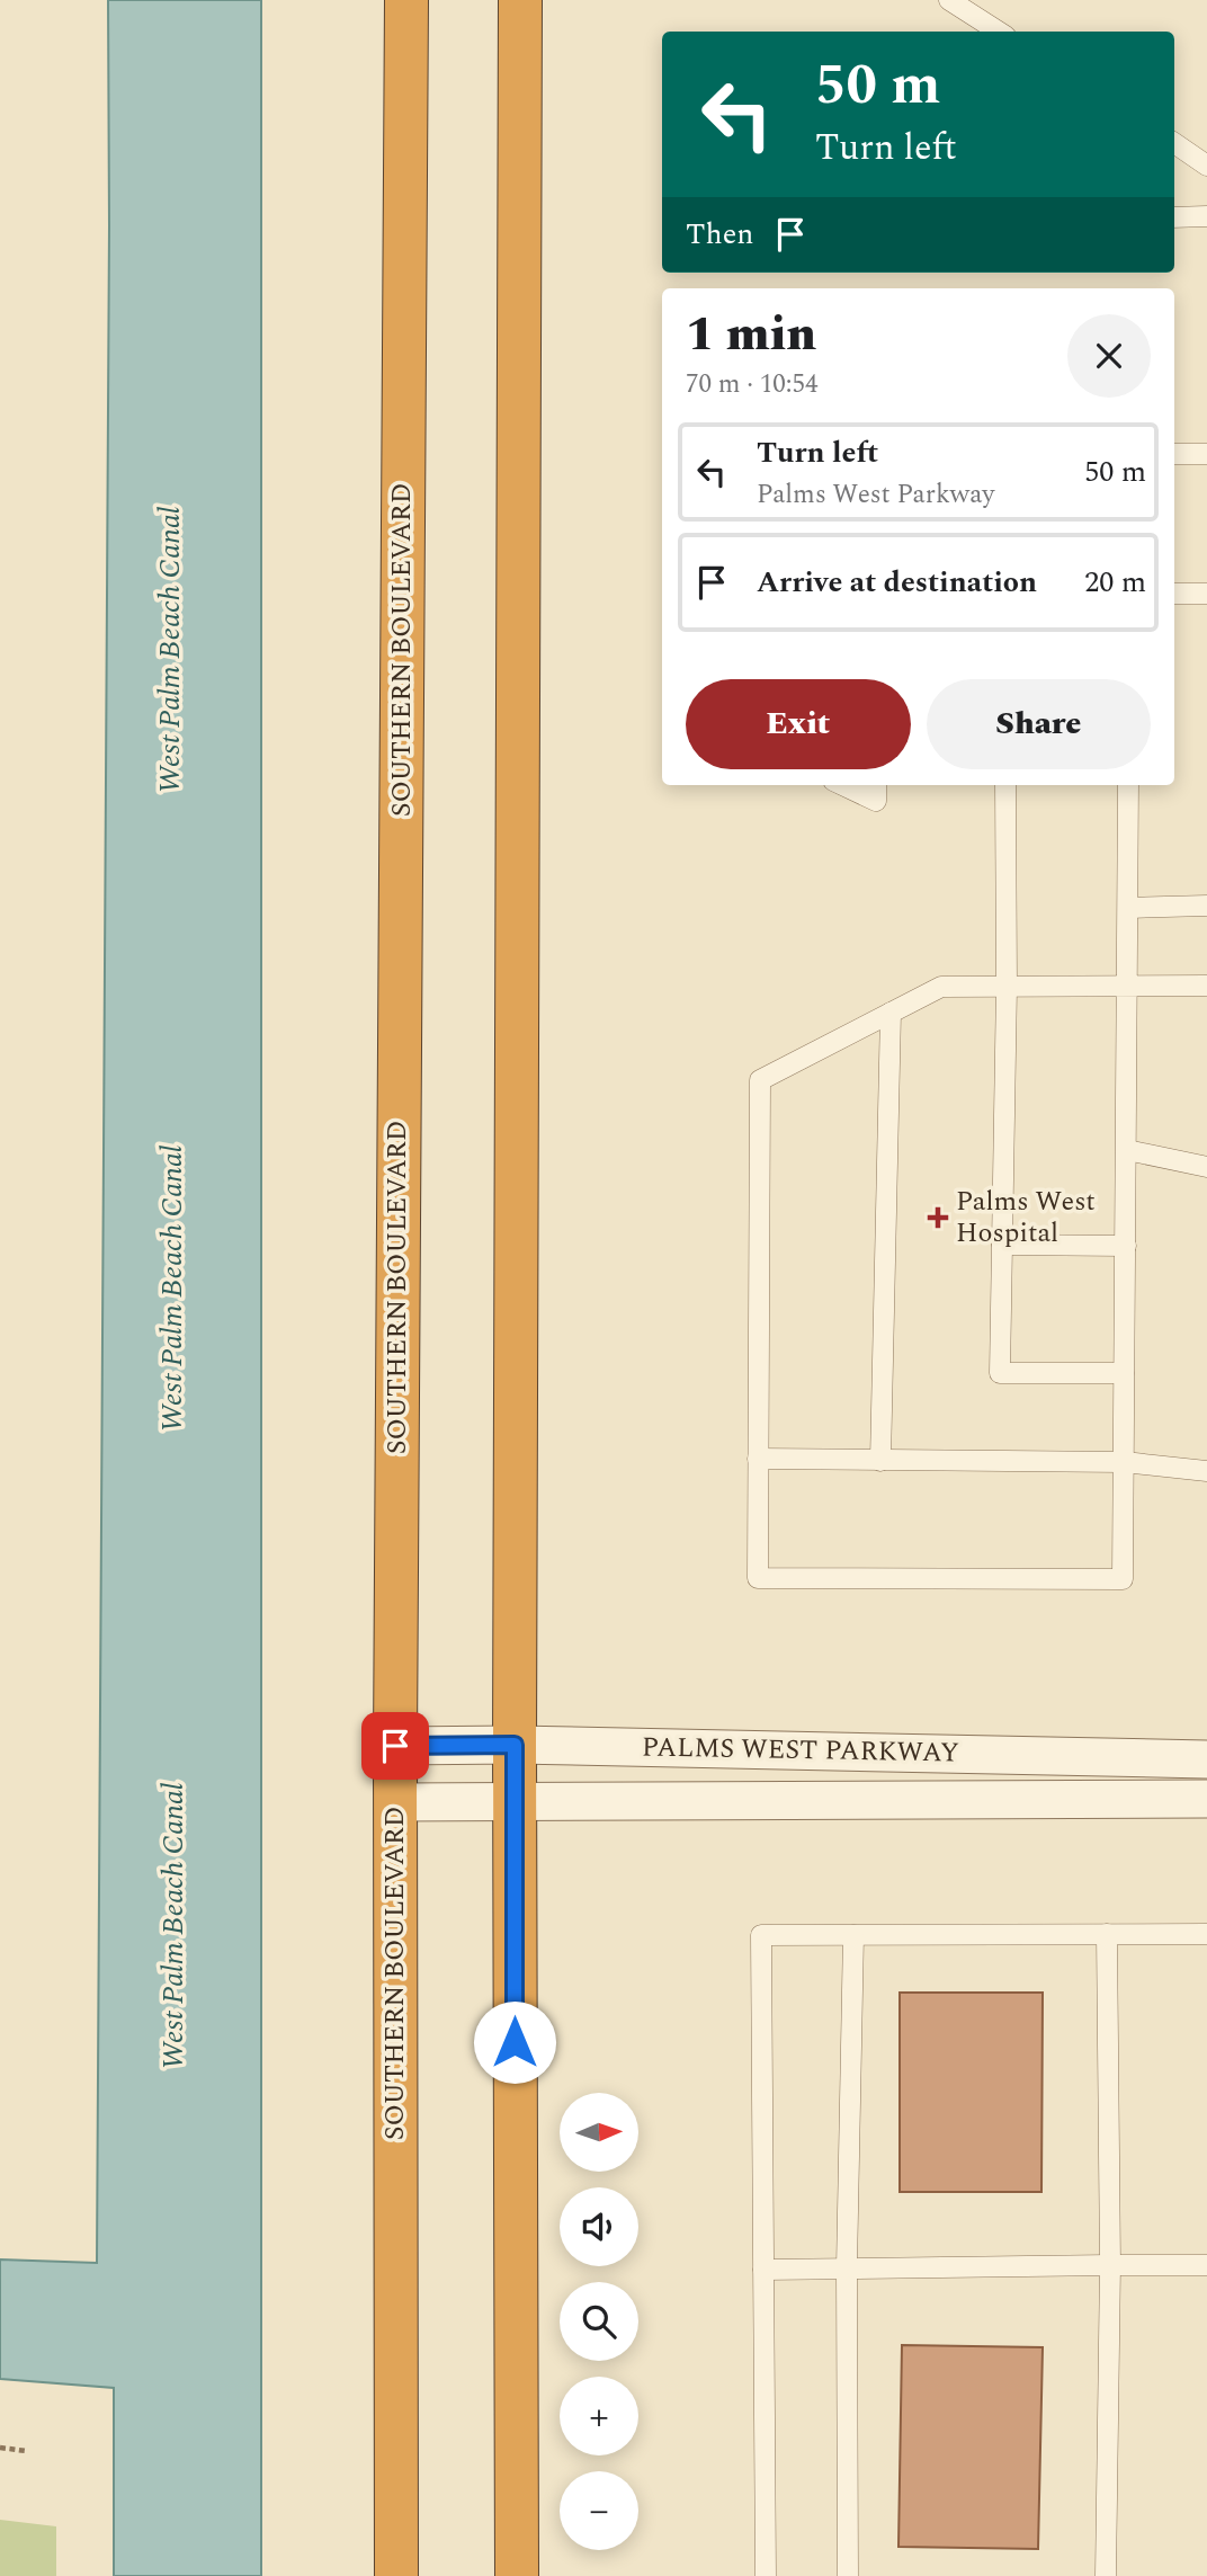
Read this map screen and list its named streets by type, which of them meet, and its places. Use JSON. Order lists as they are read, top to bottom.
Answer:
{
  "streets": {
    "highway": ["SOUTHERN BOULEVARD"],
    "street": ["PALMS WEST PARKWAY"]
  },
  "crossings": [
    ["SOUTHERN BOULEVARD", "PALMS WEST PARKWAY"]
  ],
  "water": ["West Palm Beach Canal"],
  "places": {
    "health": ["Palms West Hospital"]
  },
  "north": "right",
  "page": {
    "turn": ["50 m", "Turn left"],
    "then": "Then",
    "heading": ["1 min", "70 m · 10:54"],
    "list": [
      {
        "name": "Turn left",
        "note": "Palms West Parkway",
        "value": "50 m"
      },
      {
        "name": "Arrive at destination",
        "value": "20 m"
      }
    ],
    "buttons": ["Exit", "Share"],
    "map_buttons": ["+", "−"]
  }
}
